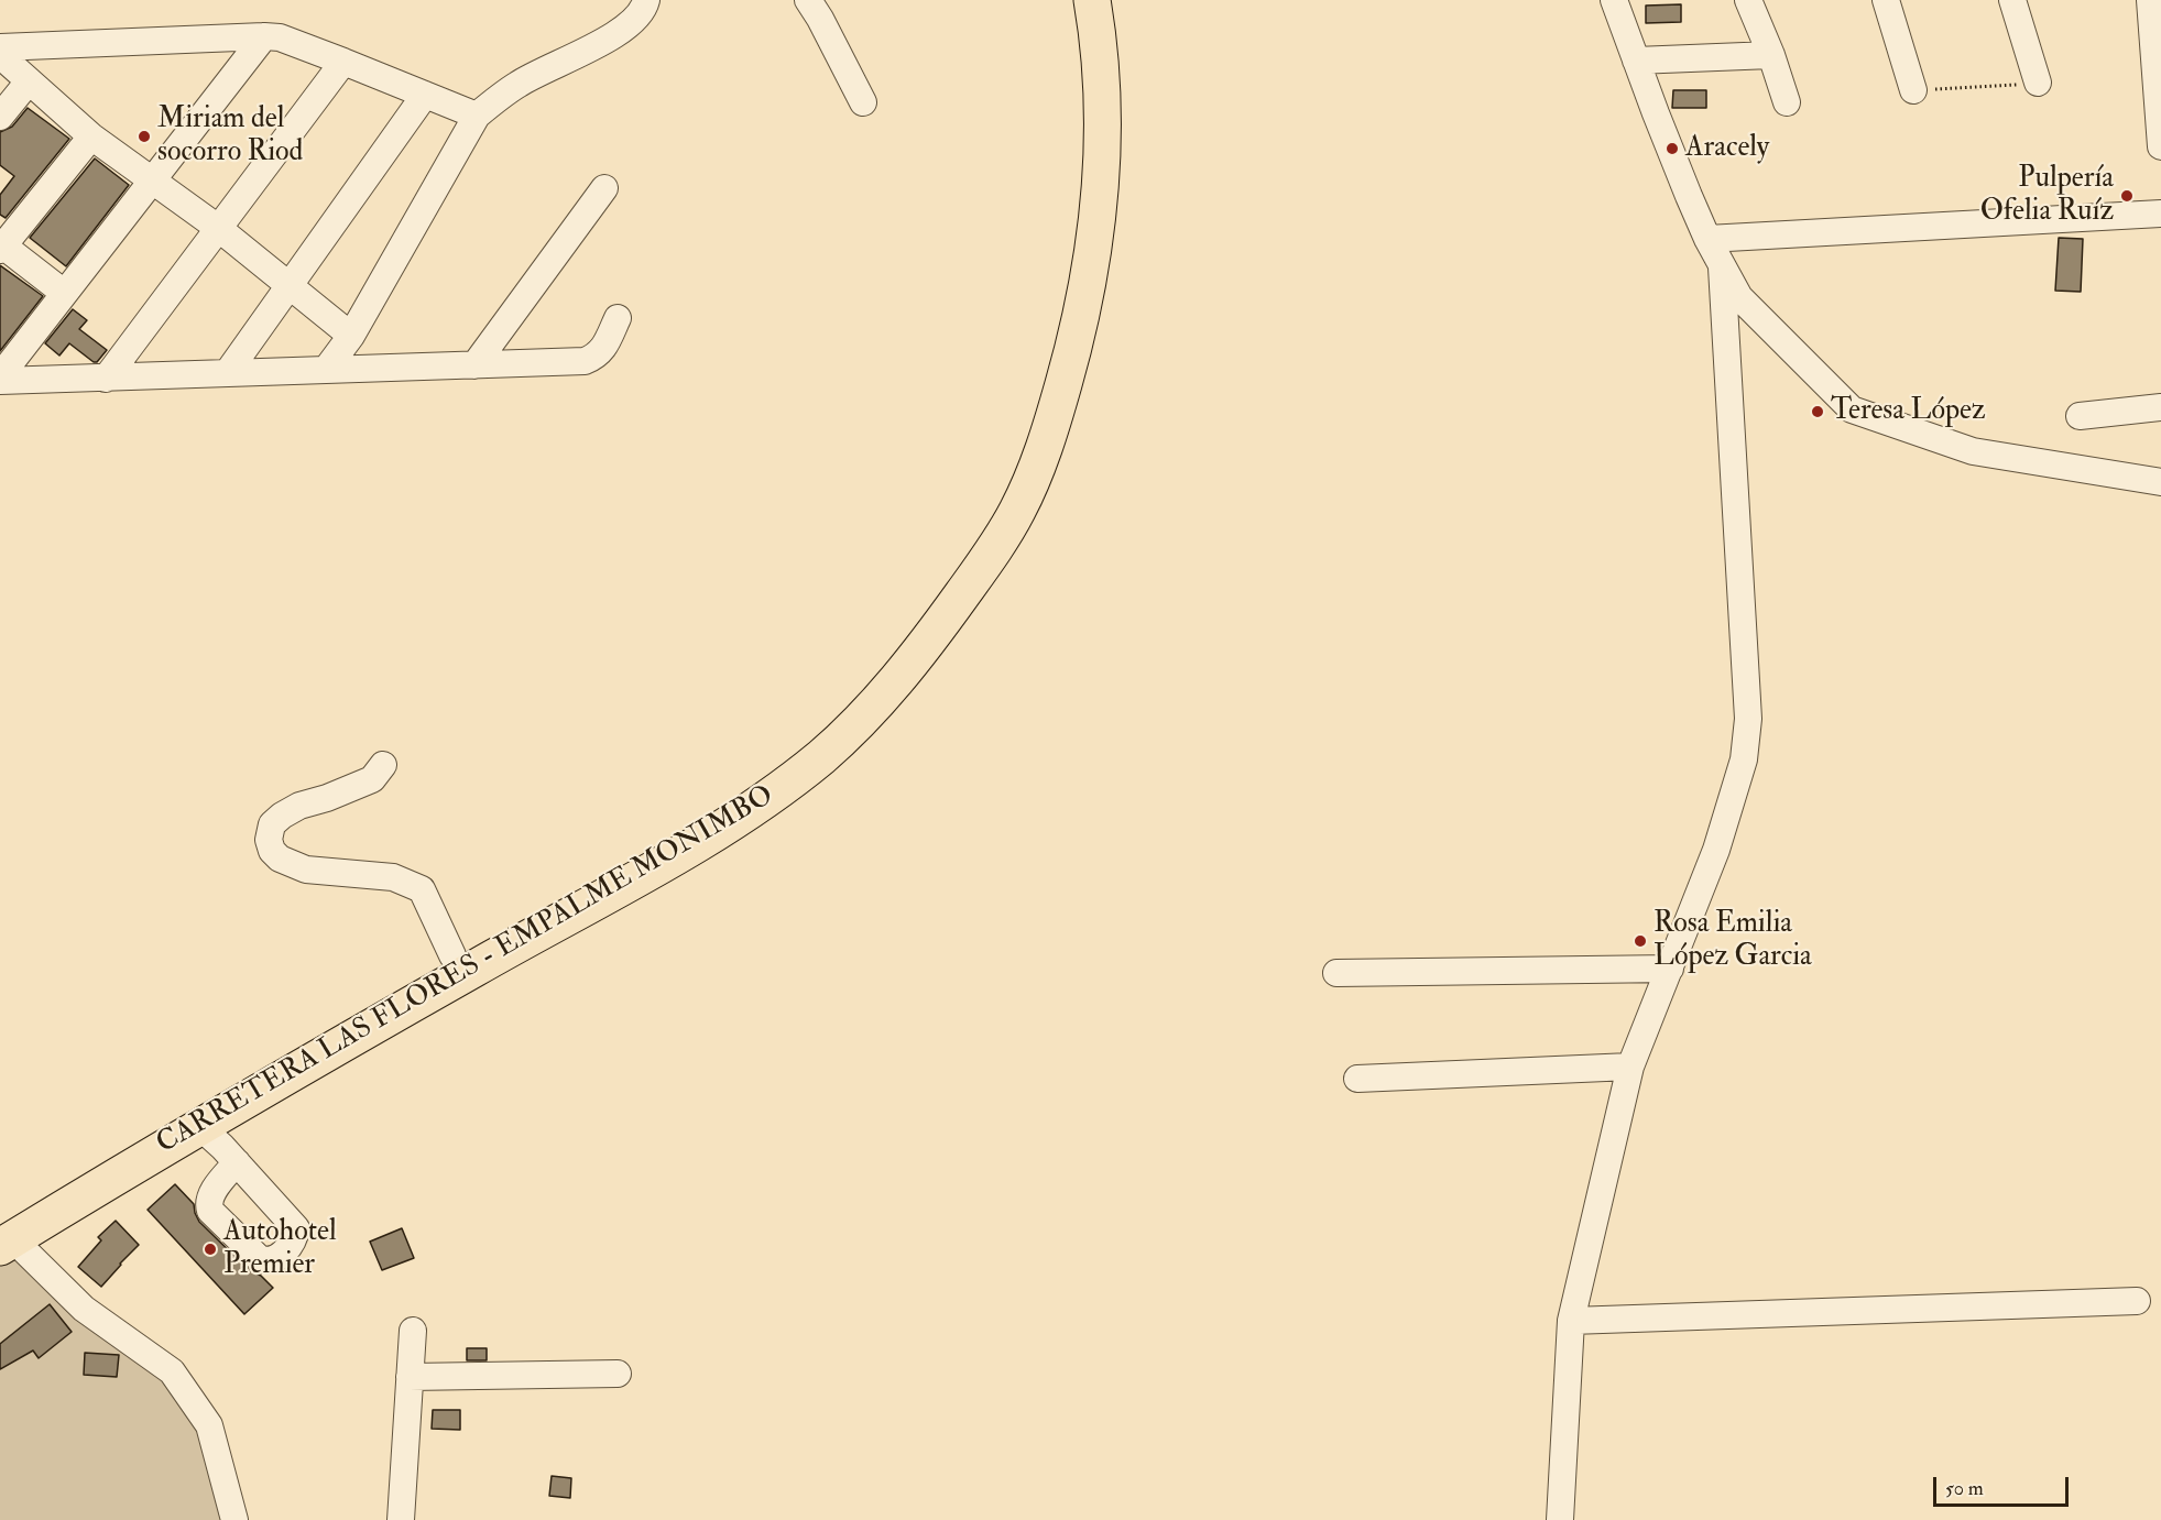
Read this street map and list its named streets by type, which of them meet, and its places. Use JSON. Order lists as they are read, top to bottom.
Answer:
{
  "streets": {
    "highway": ["CARRETERA LAS FLORES - EMPALME MONIMBO"]
  },
  "places": [
    "Miriam del socorro Riod",
    "Aracely",
    "Pulpería Ofelia Ruíz",
    "Teresa López",
    "Rosa Emilia López Garcia",
    "Autohotel Premier"
  ],
  "scale_bar": "50 m"
}
